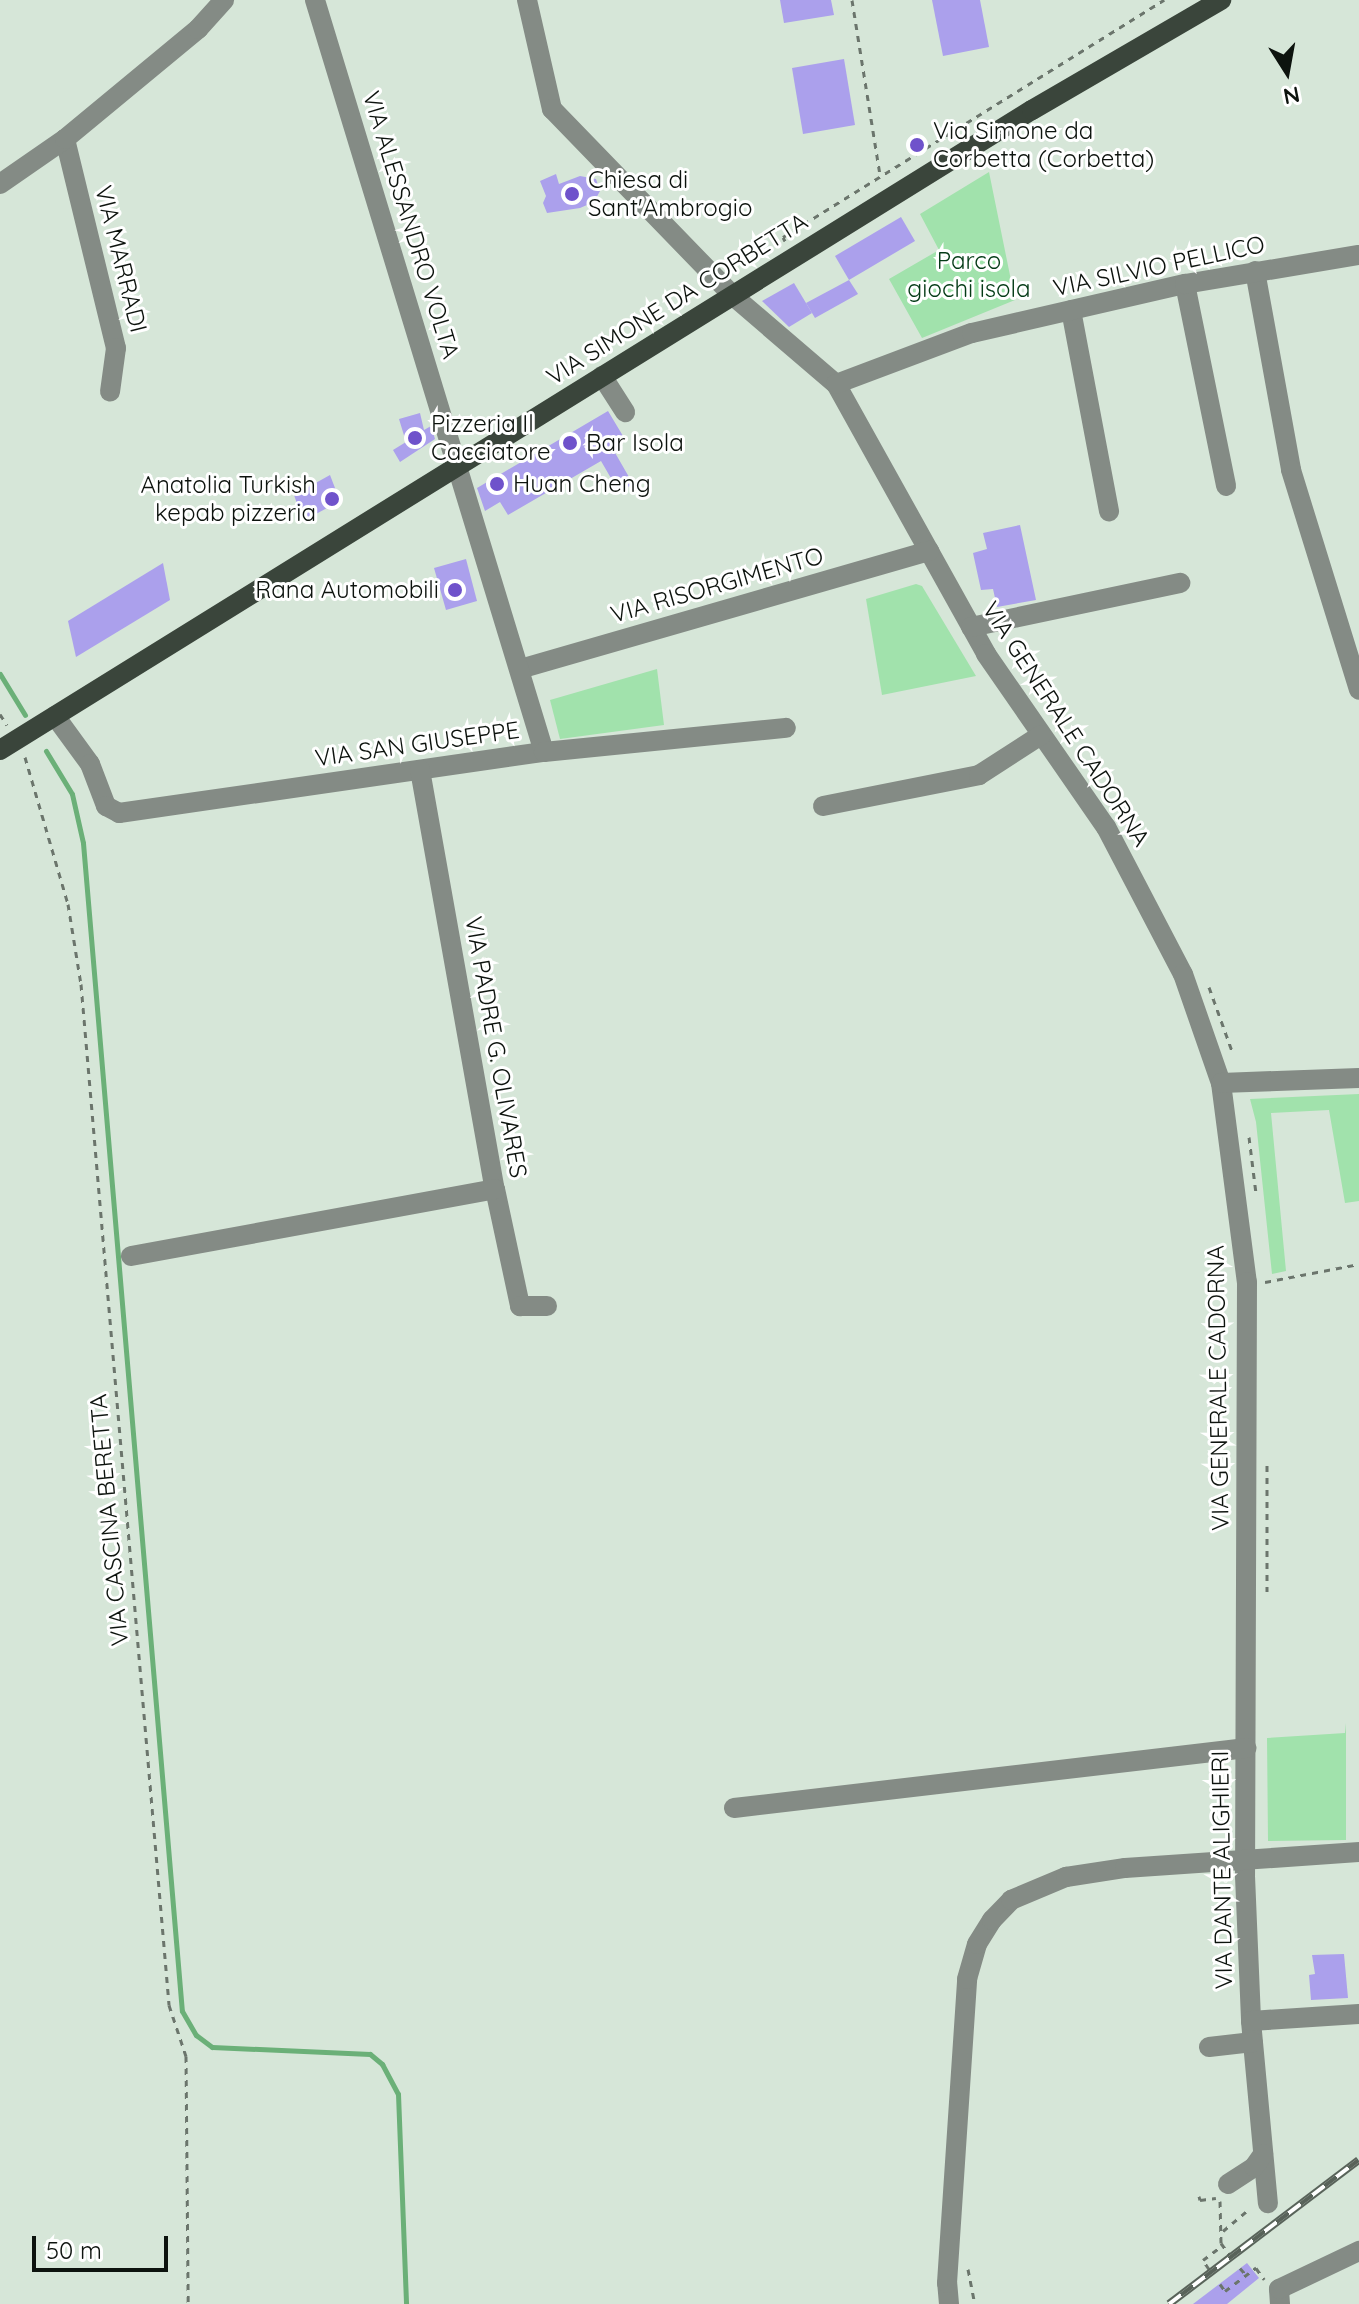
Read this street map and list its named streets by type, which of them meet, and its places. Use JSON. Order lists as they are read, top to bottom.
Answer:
{
  "streets": {
    "main road": ["VIA SIMONE DA CORBETTA"],
    "street": [
      "VIA ALESSANDRO VOLTA",
      "VIA MARRADI",
      "VIA SILVIO PELLICO",
      "VIA RISORGIMENTO",
      "VIA GENERALE CADORNA",
      "VIA SAN GIUSEPPE",
      "VIA PADRE G. OLIVARES",
      "VIA DANTE ALIGHIERI"
    ],
    "path": ["VIA CASCINA BERETTA"]
  },
  "crossings": [
    ["VIA ALESSANDRO VOLTA", "VIA SIMONE DA CORBETTA"],
    ["VIA ALESSANDRO VOLTA", "VIA SAN GIUSEPPE"],
    ["VIA SILVIO PELLICO", "VIA GENERALE CADORNA"],
    ["VIA SIMONE DA CORBETTA", "VIA GENERALE CADORNA"],
    ["VIA SIMONE DA CORBETTA", "VIA SAN GIUSEPPE"],
    ["VIA SIMONE DA CORBETTA", "VIA CASCINA BERETTA"],
    ["VIA RISORGIMENTO", "VIA GENERALE CADORNA"],
    ["VIA RISORGIMENTO", "VIA SAN GIUSEPPE"],
    ["VIA GENERALE CADORNA", "VIA DANTE ALIGHIERI"],
    ["VIA SAN GIUSEPPE", "VIA PADRE G. OLIVARES"]
  ],
  "parks": ["Parco giochi isola"],
  "places": [
    "Via Simone da Corbetta (Corbetta)",
    "Chiesa di Sant'Ambrogio",
    "Pizzeria Il Cacciatore",
    "Bar Isola",
    "Huan Cheng",
    "Anatolia Turkish kepab pizzeria",
    "Rana Automobili"
  ],
  "scale_bar": "50 m",
  "north": "bottom"
}
